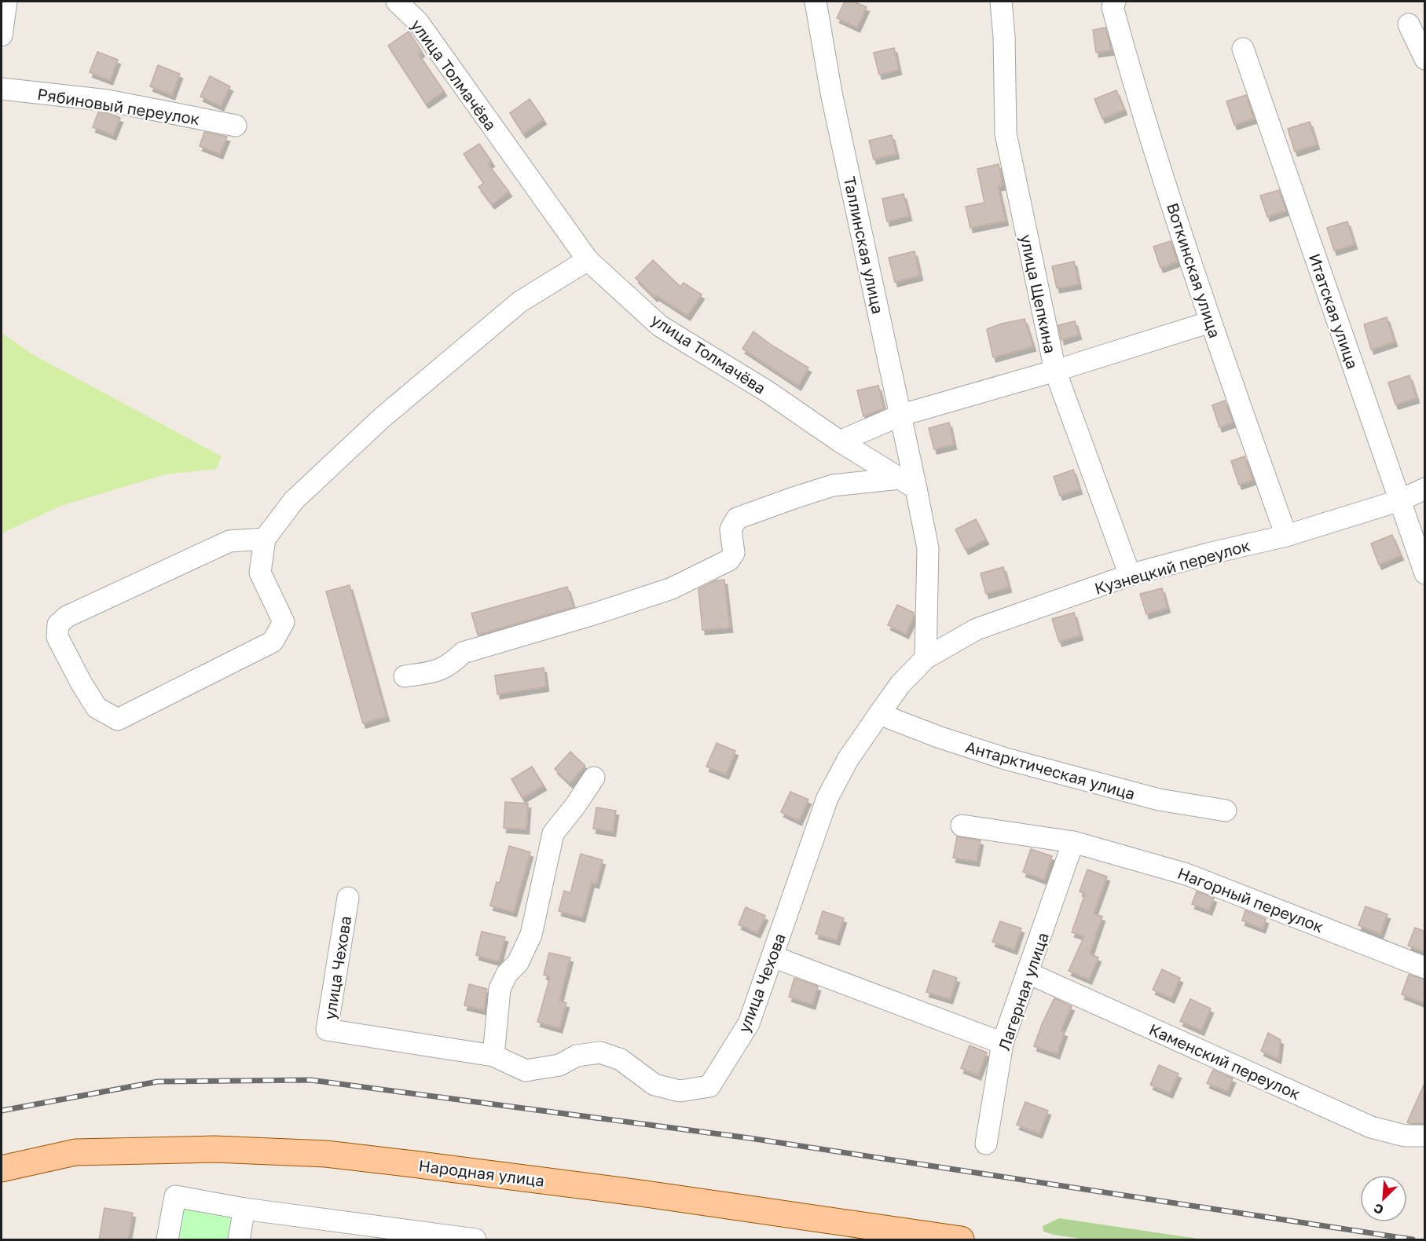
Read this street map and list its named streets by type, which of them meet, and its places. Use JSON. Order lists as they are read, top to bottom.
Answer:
{
  "streets": {
    "main road": ["Народная улица"],
    "street": [
      "улица Толмачёва",
      "Рябиновый переулок",
      "Таллинская улица",
      "Воткинская улица",
      "улица Щепкина",
      "Итатская улица",
      "Кузнецкий переулок",
      "Антарктическая улица",
      "Нагорный переулок",
      "улица Чехова",
      "Лагерная улица",
      "Каменский переулок"
    ]
  },
  "crossings": [
    ["улица Толмачёва", "Таллинская улица"],
    ["Воткинская улица", "Кузнецкий переулок"],
    ["улица Щепкина", "Кузнецкий переулок"],
    ["Итатская улица", "Кузнецкий переулок"],
    ["Кузнецкий переулок", "улица Чехова"],
    ["Антарктическая улица", "улица Чехова"],
    ["Нагорный переулок", "Лагерная улица"],
    ["Лагерная улица", "Каменский переулок"]
  ],
  "north": "bottom left"
}
